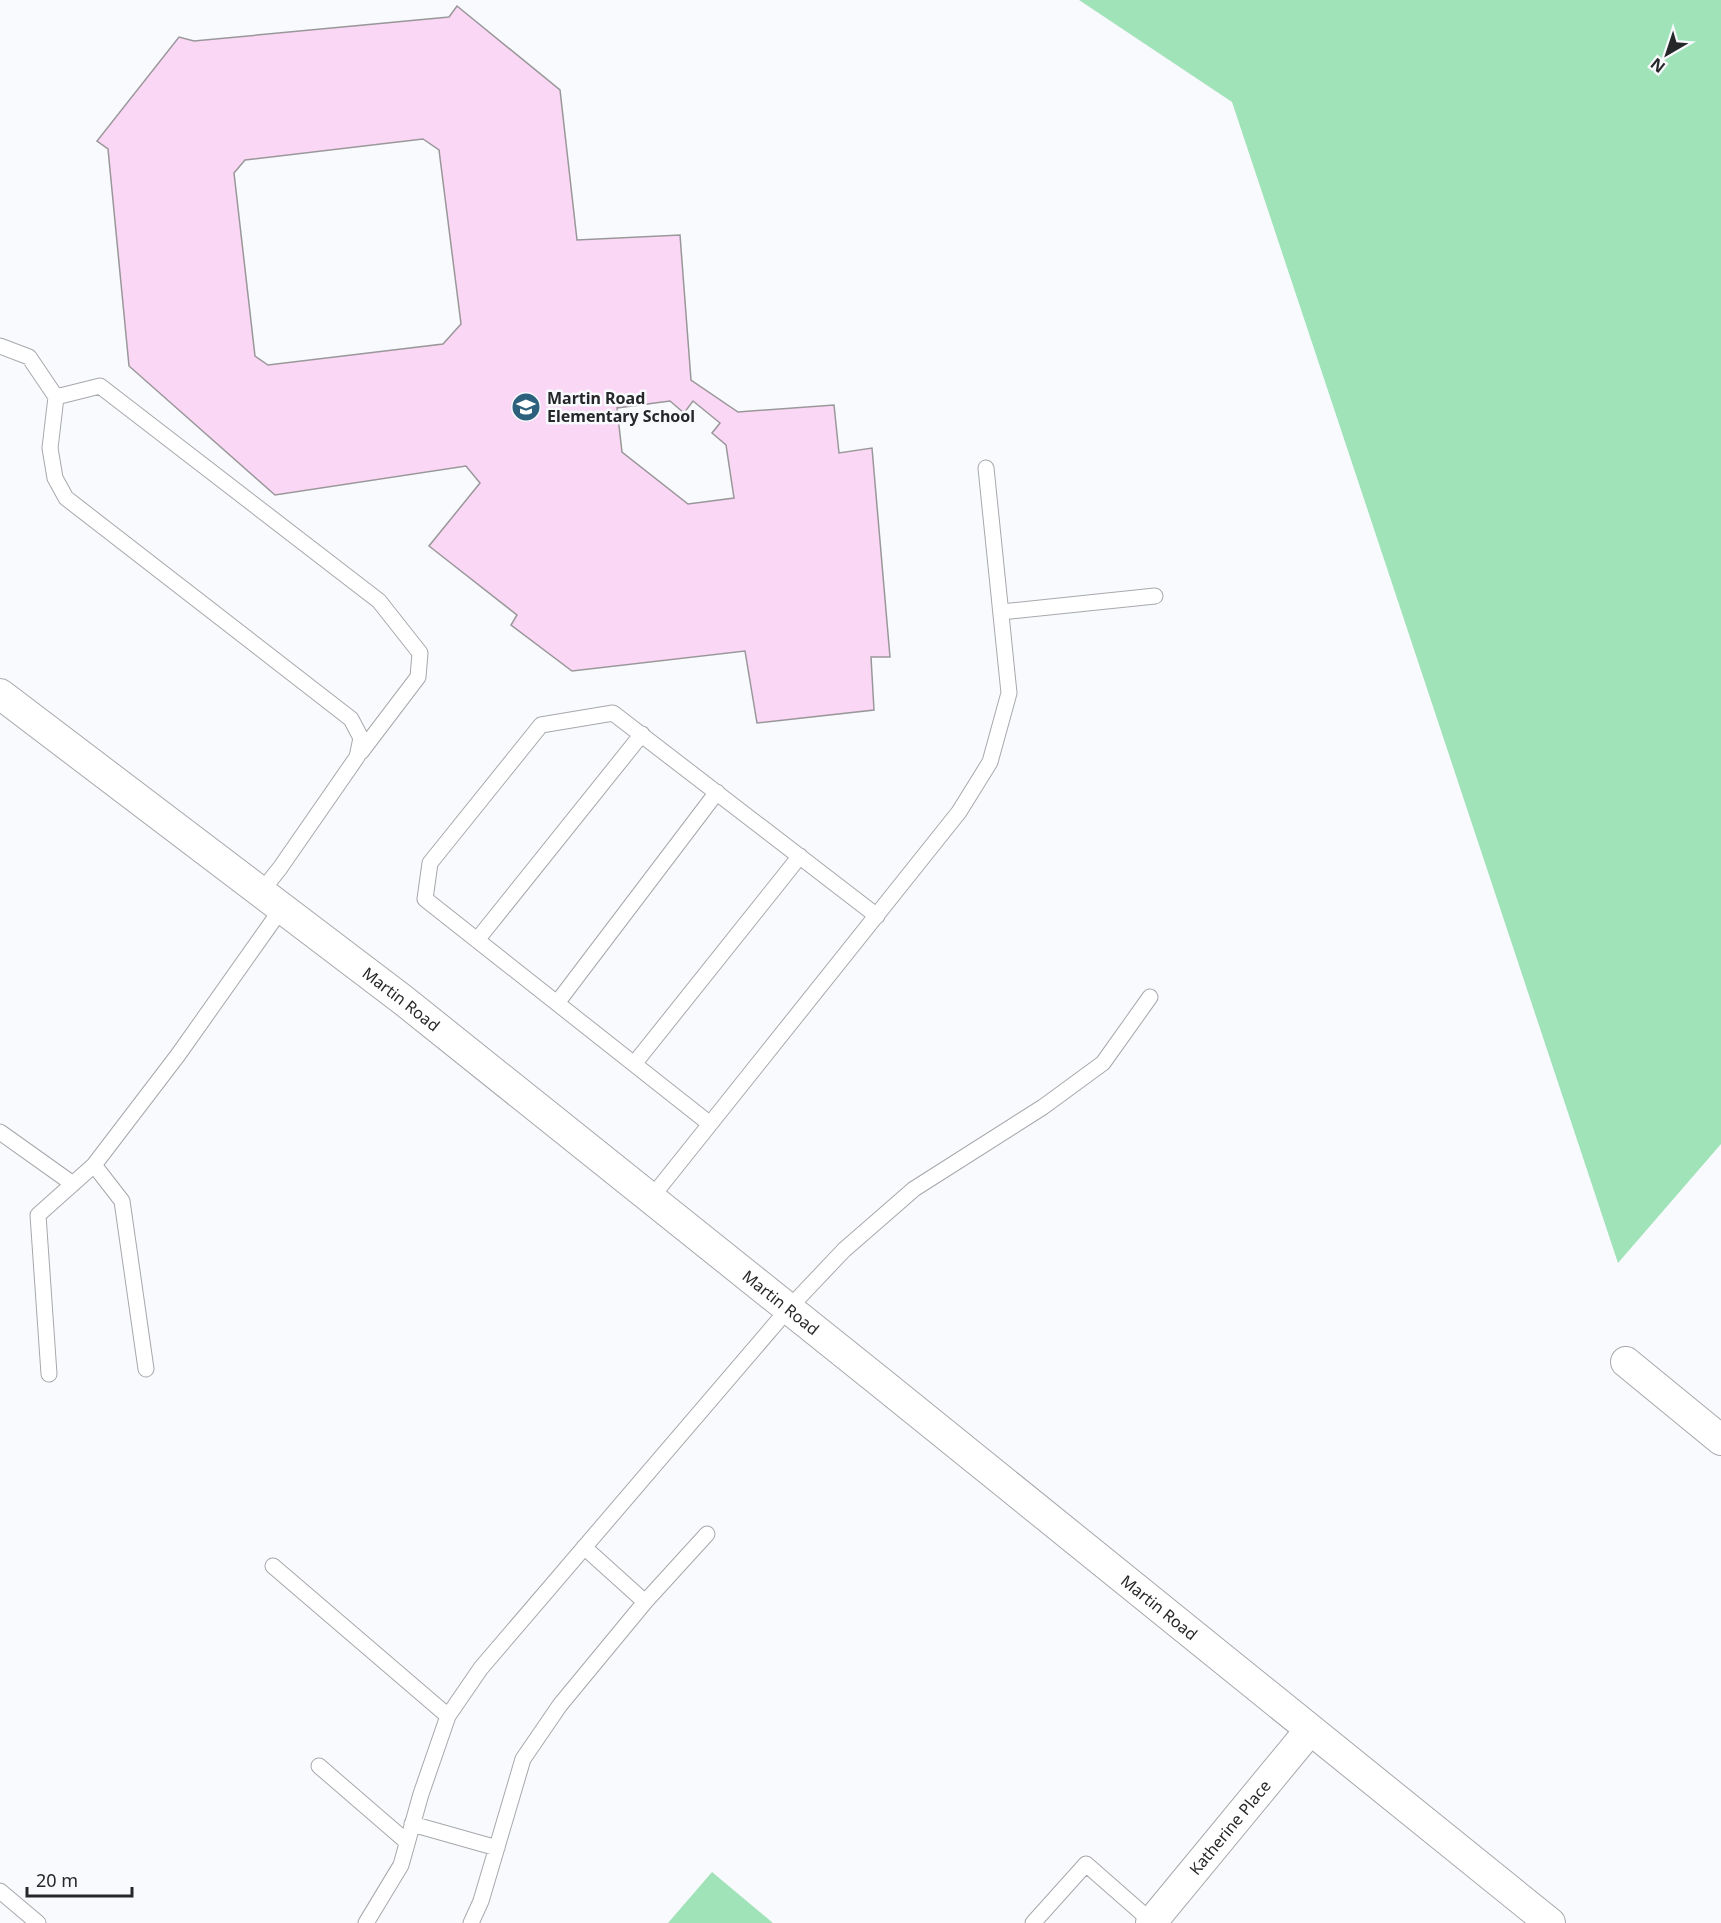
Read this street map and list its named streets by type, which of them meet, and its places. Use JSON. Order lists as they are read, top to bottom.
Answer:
{
  "streets": {
    "street": ["Martin Road", "Katherine Place"]
  },
  "crossings": [
    ["Martin Road", "Katherine Place"]
  ],
  "places": {
    "school or university": ["Martin Road Elementary School"]
  },
  "scale_bar": "20 m",
  "north": "bottom left"
}
